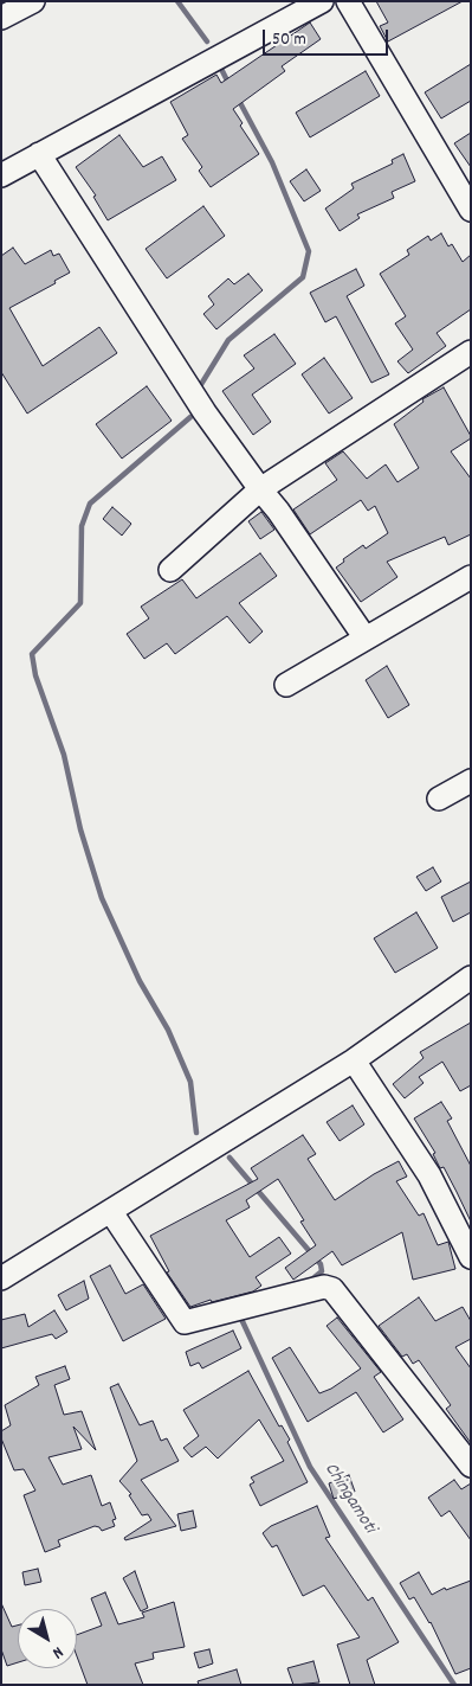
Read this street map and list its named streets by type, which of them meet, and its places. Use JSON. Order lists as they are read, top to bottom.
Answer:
{
  "water": ["Chingamoti"],
  "scale_bar": "50 m",
  "north": "bottom right"
}
